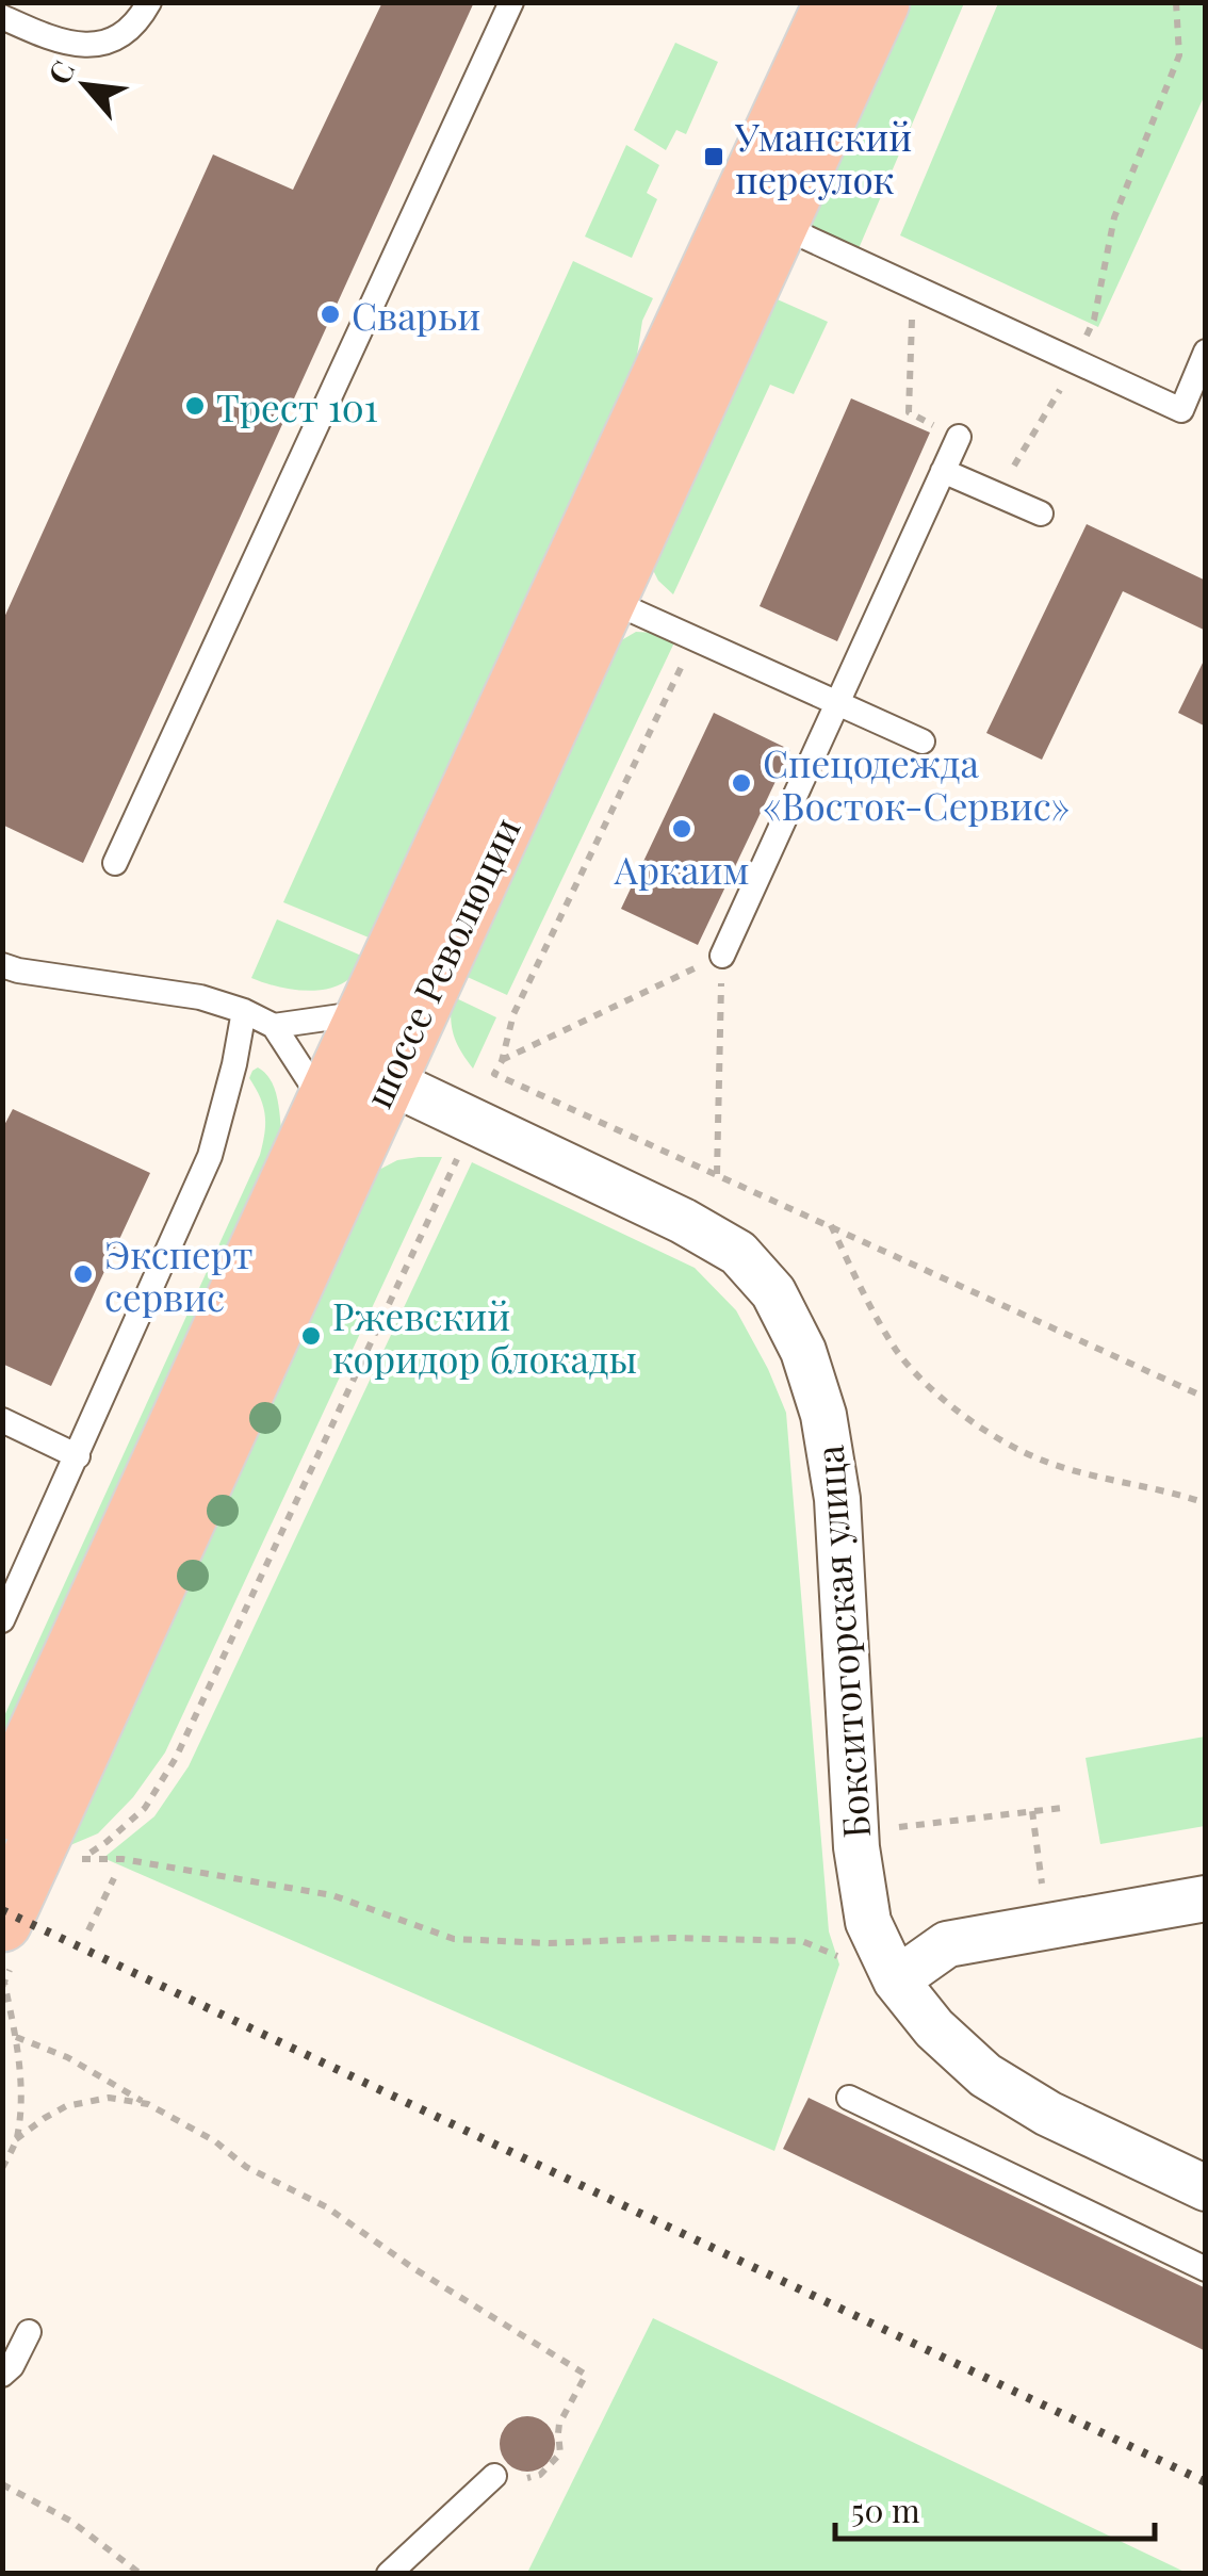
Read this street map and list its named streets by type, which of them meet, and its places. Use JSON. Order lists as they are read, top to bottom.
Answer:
{
  "streets": {
    "main road": ["шоссе Революции"],
    "street": ["Бокситогорская улица"]
  },
  "crossings": [
    ["шоссе Революции", "Бокситогорская улица"]
  ],
  "places": {
    "transit": ["Уманский переулок"],
    "other": [
      "Сварьи",
      "Трест 101",
      "Спецодежда «Восток-Сервис»",
      "Аркаим",
      "Эксперт сервис",
      "Ржевский коридор блокады"
    ]
  },
  "scale_bar": "50 m",
  "north": "top left"
}
